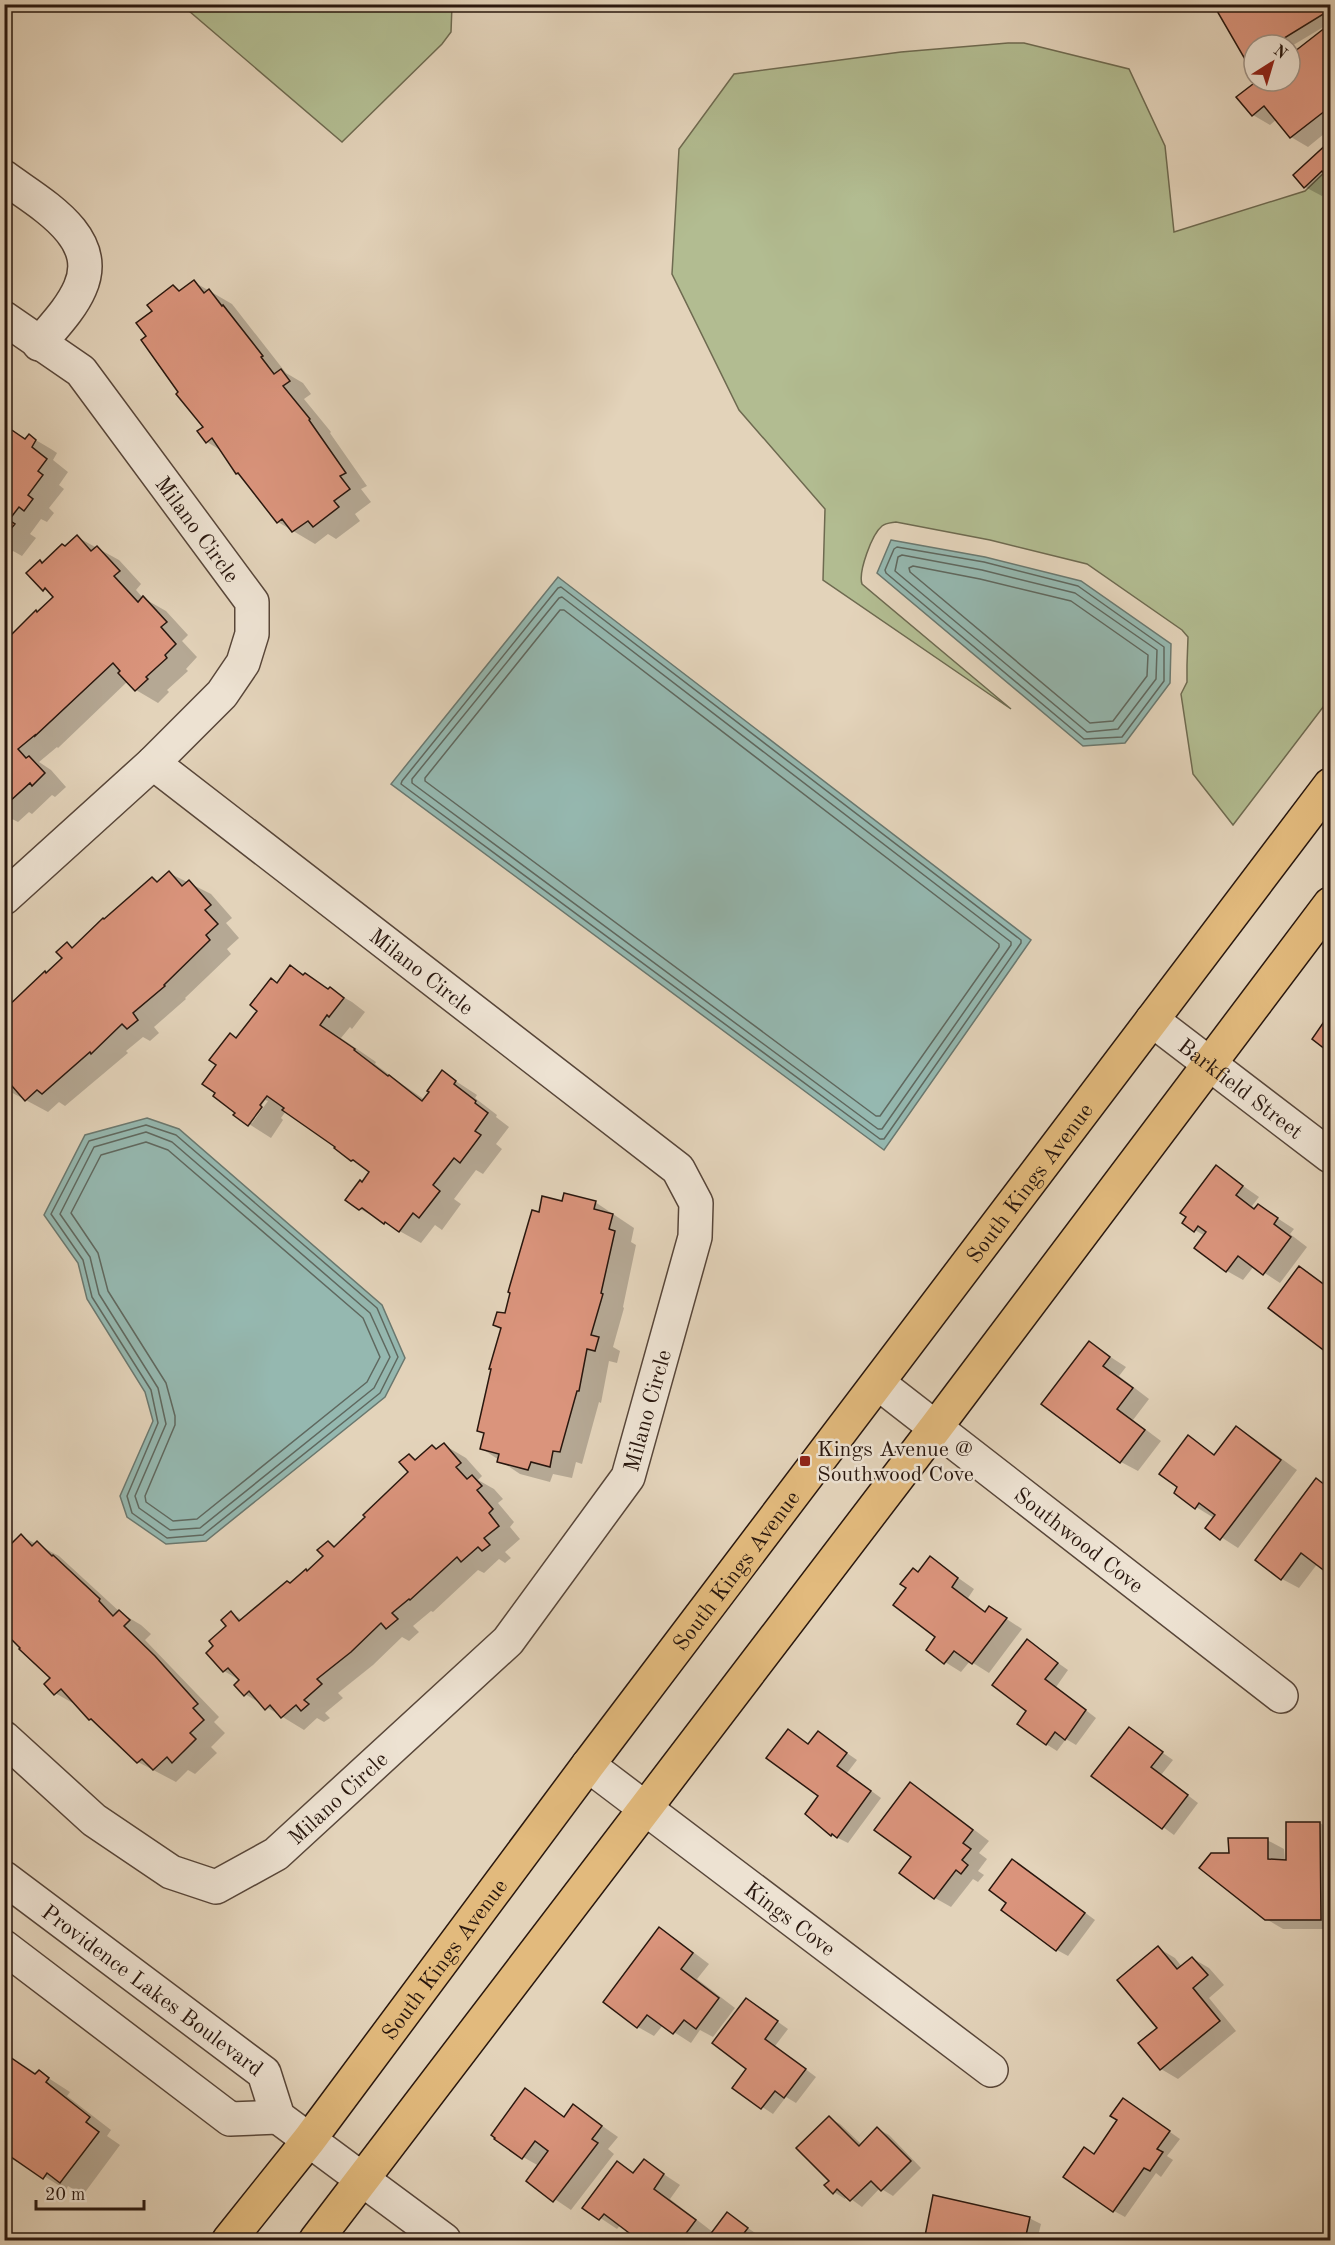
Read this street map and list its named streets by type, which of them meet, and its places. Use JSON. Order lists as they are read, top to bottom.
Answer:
{
  "streets": {
    "main road": ["South Kings Avenue"],
    "street": [
      "Milano Circle",
      "Barkfield Street",
      "Southwood Cove",
      "Kings Cove",
      "Providence Lakes Boulevard"
    ]
  },
  "crossings": [
    ["Barkfield Street", "South Kings Avenue"],
    ["South Kings Avenue", "Southwood Cove"],
    ["South Kings Avenue", "Kings Cove"]
  ],
  "places": {
    "transit": ["Kings Avenue @ Southwood Cove"]
  },
  "scale_bar": "20 m",
  "north": "top right"
}
